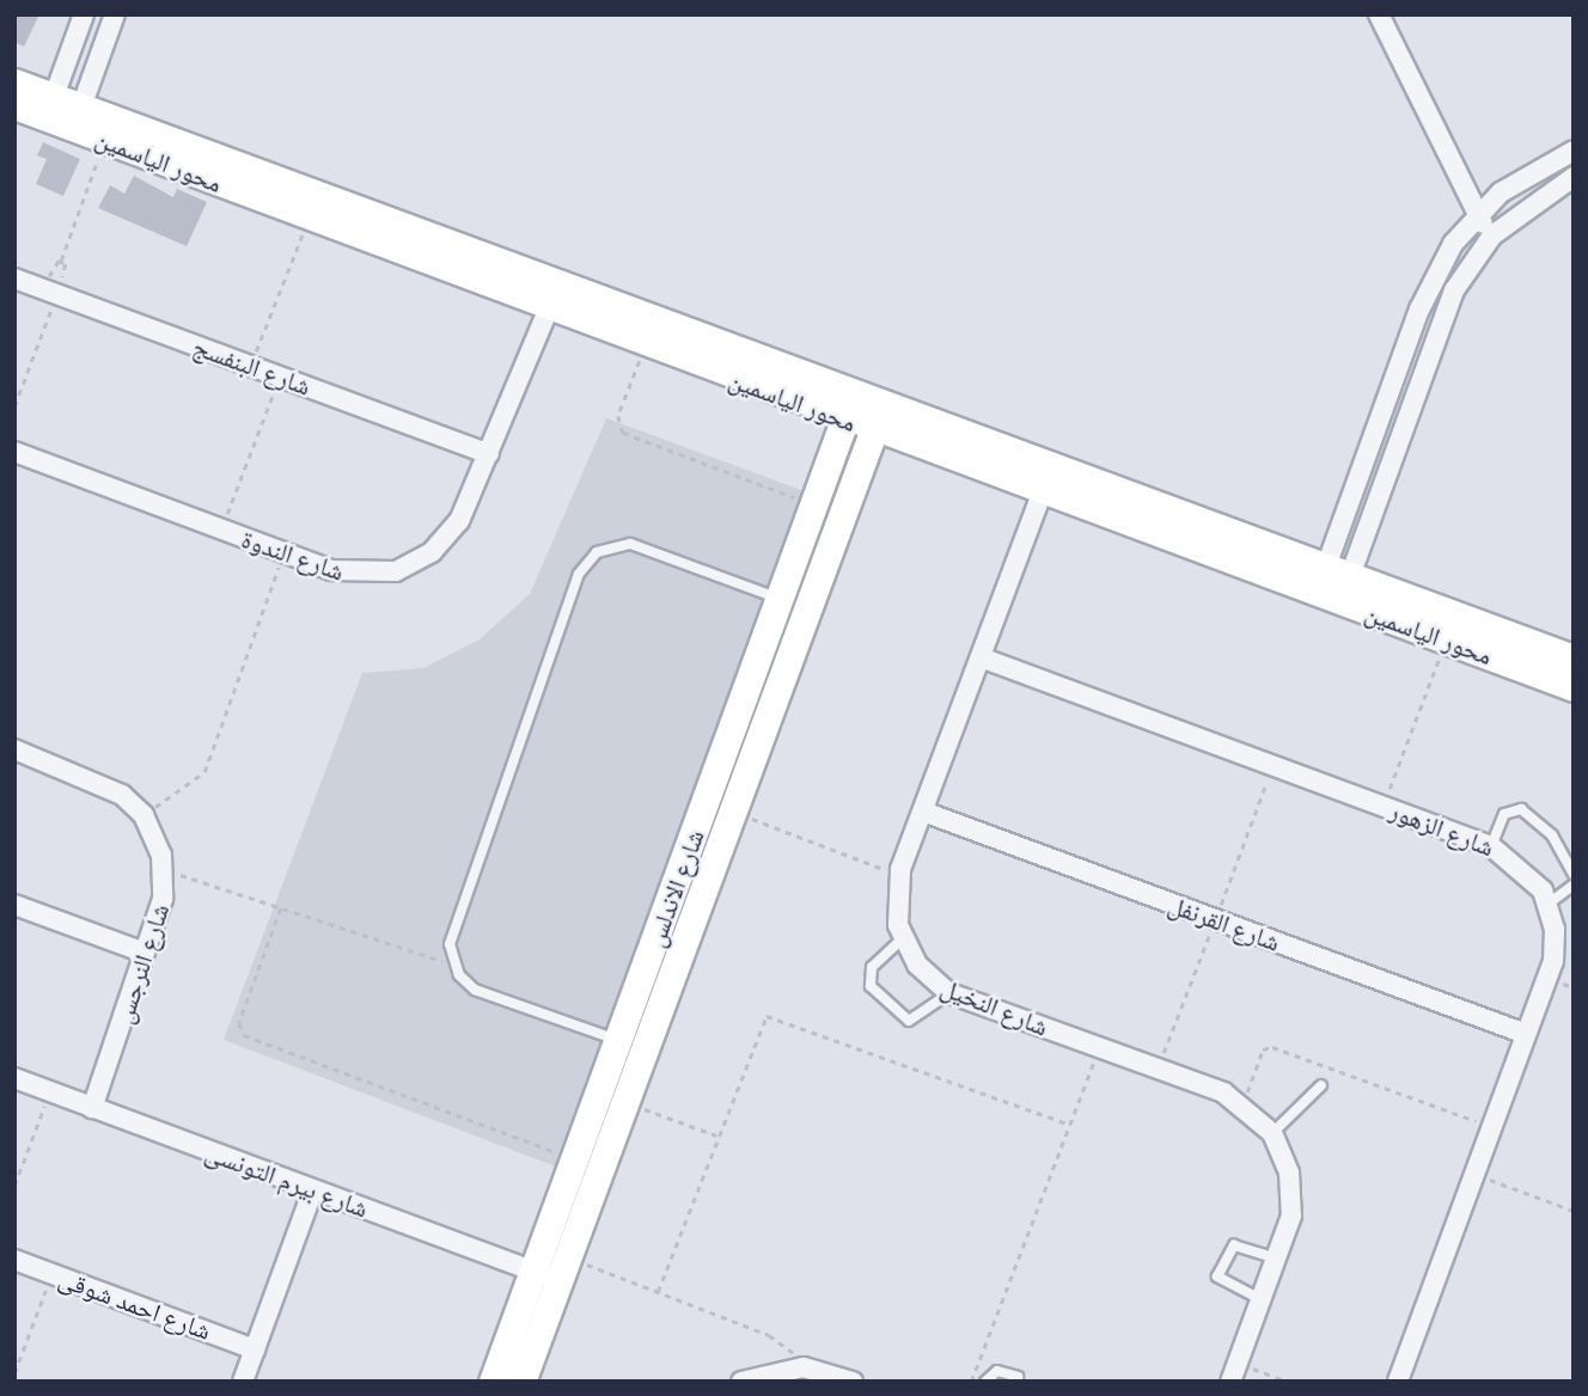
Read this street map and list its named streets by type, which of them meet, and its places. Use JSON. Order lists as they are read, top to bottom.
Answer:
{
  "streets": {
    "street": [
      "محور الياسمين",
      "شارع البنفسج",
      "شارع الندوة",
      "شارع الزهور",
      "شارع الاندلس",
      "شارع القرنفل",
      "شارع النرجس",
      "شارع النخيل",
      "شارع بيرم التونسى",
      "شارع احمد شوقى"
    ]
  },
  "crossings": [
    ["محور الياسمين", "شارع الندوة"],
    ["محور الياسمين", "شارع الاندلس"],
    ["محور الياسمين", "شارع النخيل"],
    ["شارع البنفسج", "شارع الندوة"],
    ["شارع الزهور", "شارع القرنفل"],
    ["شارع الزهور", "شارع النخيل"],
    ["شارع الاندلس", "شارع بيرم التونسى"],
    ["شارع القرنفل", "شارع النخيل"],
    ["شارع النرجس", "شارع بيرم التونسى"]
  ]
}
